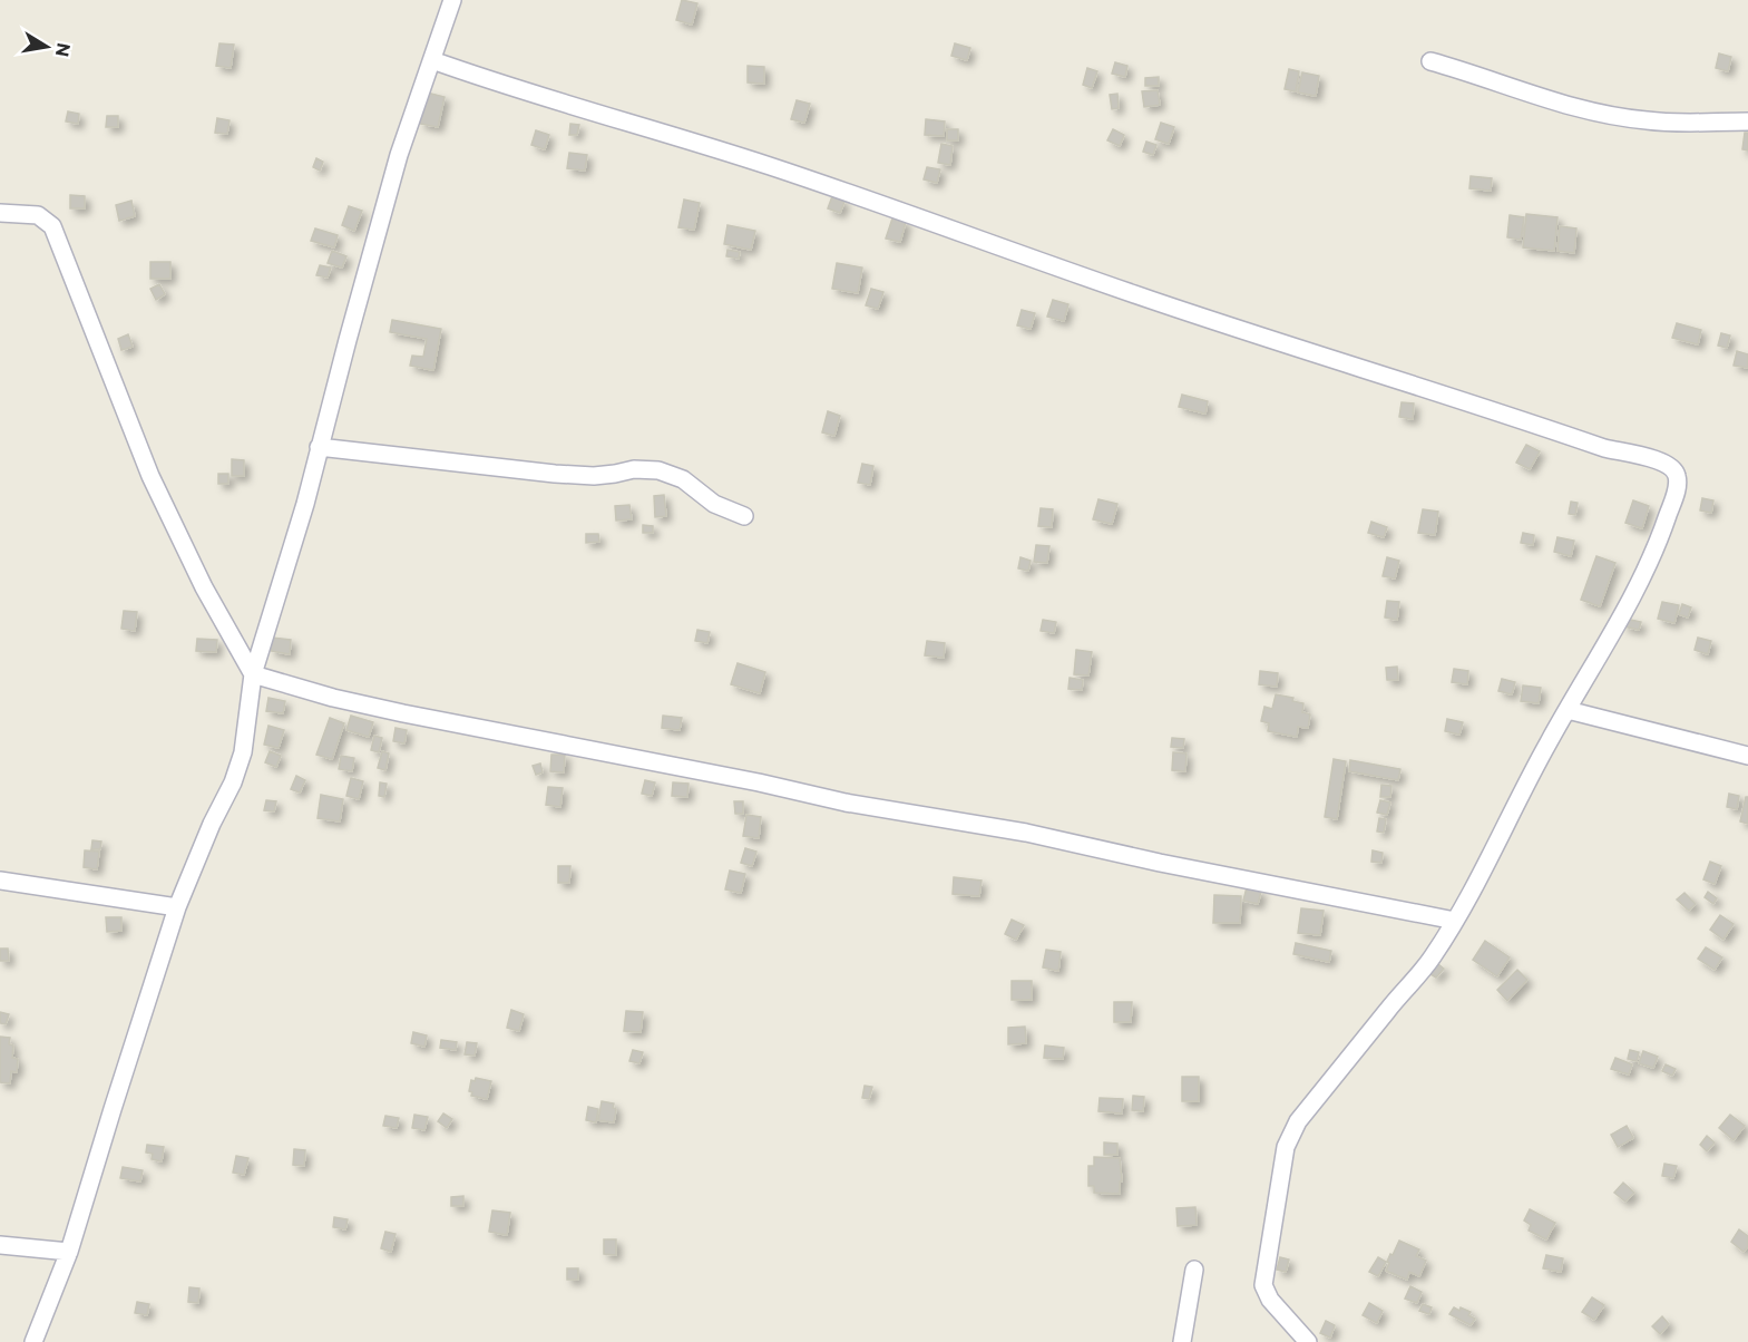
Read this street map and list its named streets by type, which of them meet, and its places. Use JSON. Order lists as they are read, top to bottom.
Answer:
{
  "north": "right"
}
